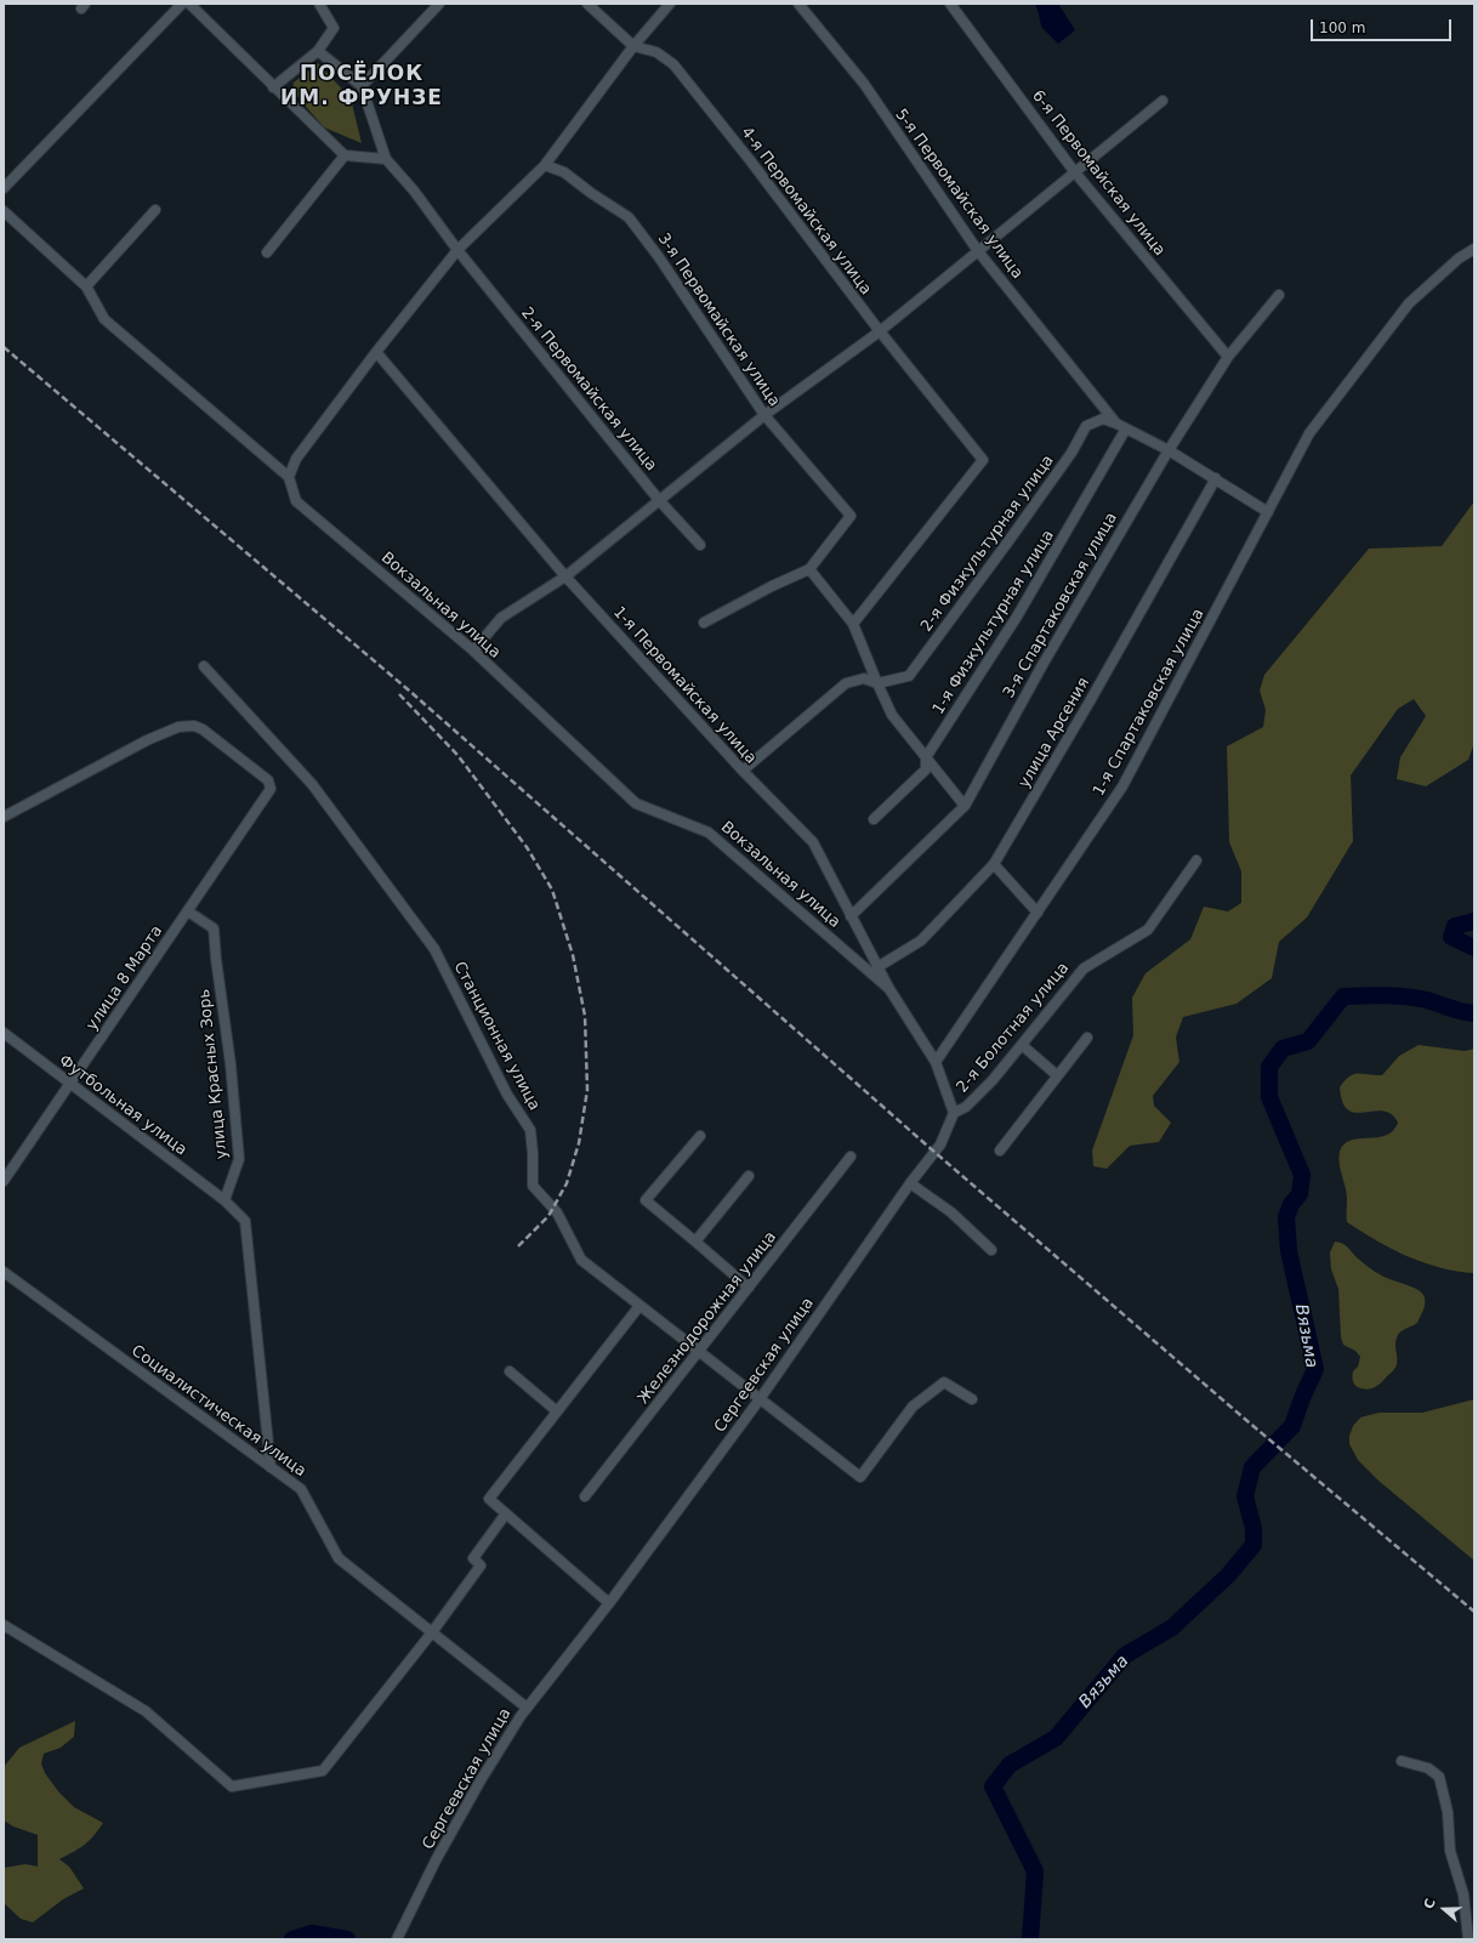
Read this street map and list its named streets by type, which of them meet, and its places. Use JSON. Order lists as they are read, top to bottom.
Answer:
{
  "streets": {
    "street": [
      "6-я Первомайская улица",
      "5-я Первомайская улица",
      "4-я Первомайская улица",
      "3-я Первомайская улица",
      "2-я Первомайская улица",
      "2-я Физкультурная улица",
      "Вокзальная улица",
      "3-я Спартаковская улица",
      "1-я Физкультурная улица",
      "1-я Первомайская улица",
      "1-я Спартаковская улица",
      "улица Арсения",
      "улица 8 Марта",
      "2-я Болотная улица",
      "Станционная улица",
      "улица Красных Зорь",
      "Футбольная улица",
      "Железнодорожная улица",
      "Сергеевская улица",
      "Социалистическая улица"
    ]
  },
  "crossings": [
    ["6-я Первомайская улица", "3-я Спартаковская улица"],
    ["5-я Первомайская улица", "2-я Физкультурная улица"],
    ["5-я Первомайская улица", "3-я Спартаковская улица"],
    ["5-я Первомайская улица", "1-я Физкультурная улица"],
    ["5-я Первомайская улица", "1-я Спартаковская улица"],
    ["5-я Первомайская улица", "улица Арсения"],
    ["2-я Физкультурная улица", "1-я Первомайская улица"],
    ["Вокзальная улица", "1-я Первомайская улица"],
    ["3-я Спартаковская улица", "1-я Первомайская улица"],
    ["1-я Первомайская улица", "1-я Спартаковская улица"],
    ["1-я Первомайская улица", "улица Арсения"],
    ["улица 8 Марта", "улица Красных Зорь"],
    ["улица 8 Марта", "Футбольная улица"],
    ["2-я Болотная улица", "Сергеевская улица"],
    ["Станционная улица", "Железнодорожная улица"],
    ["Станционная улица", "Сергеевская улица"],
    ["улица Красных Зорь", "Футбольная улица"],
    ["Сергеевская улица", "Социалистическая улица"]
  ],
  "districts": ["ПОСЁЛОК ИМ. ФРУНЗЕ"],
  "water": ["Вязьма"],
  "scale_bar": "100 m",
  "north": "left"
}
